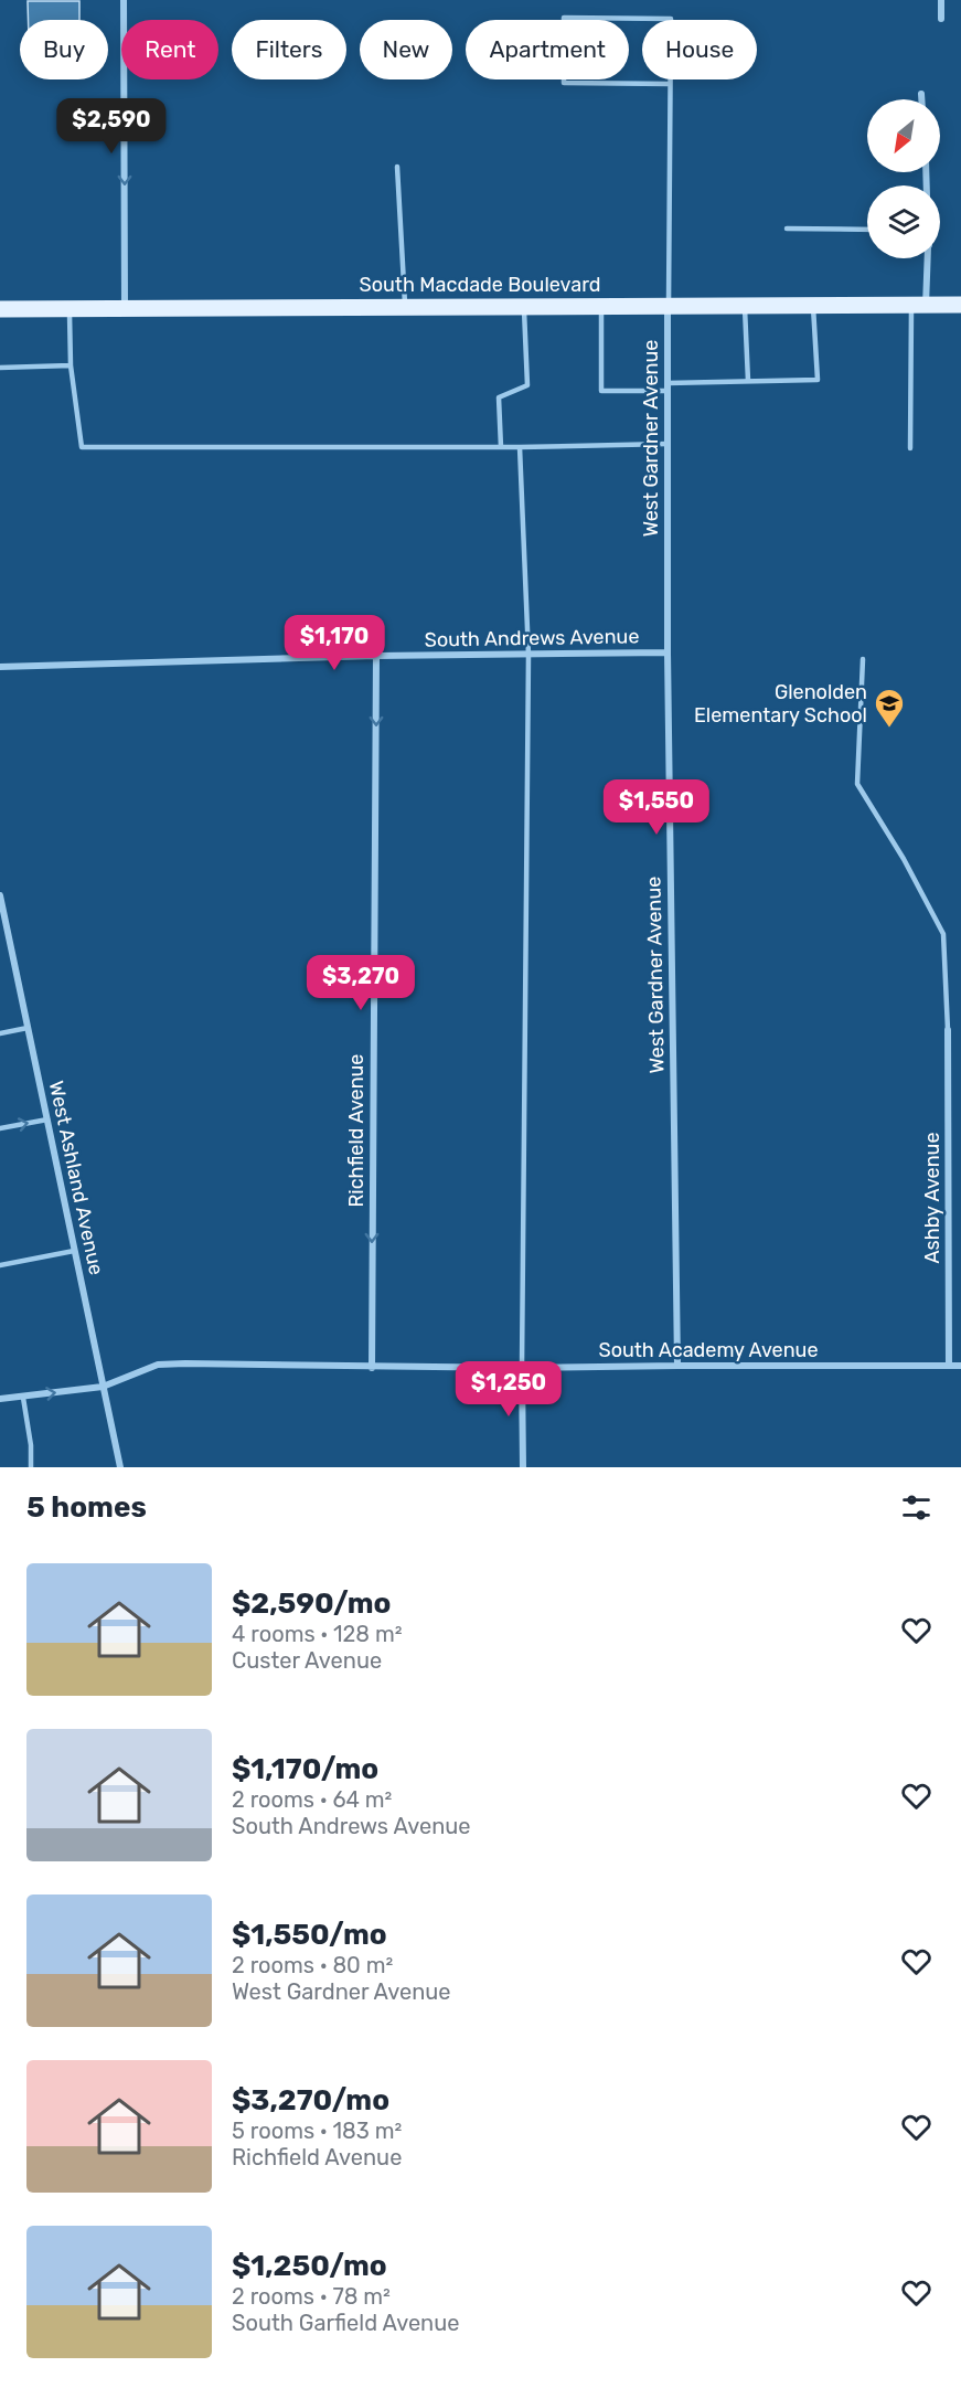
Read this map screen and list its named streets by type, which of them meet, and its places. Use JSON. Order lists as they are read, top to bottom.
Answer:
{
  "streets": {
    "main road": ["South Macdade Boulevard"],
    "street": [
      "West Gardner Avenue",
      "South Andrews Avenue",
      "Richfield Avenue",
      "West Ashland Avenue",
      "Ashby Avenue",
      "South Academy Avenue"
    ]
  },
  "crossings": [
    ["South Macdade Boulevard", "West Gardner Avenue"],
    ["West Gardner Avenue", "South Andrews Avenue"],
    ["West Gardner Avenue", "South Academy Avenue"],
    ["South Andrews Avenue", "Richfield Avenue"],
    ["Richfield Avenue", "South Academy Avenue"],
    ["West Ashland Avenue", "South Academy Avenue"],
    ["Ashby Avenue", "South Academy Avenue"]
  ],
  "one_way": ["Richfield Avenue"],
  "places": {
    "school or university": ["Glenolden Elementary School"]
  },
  "north": "bottom left",
  "page": {
    "chip": [
      "Buy",
      "Rent",
      "Filters",
      "New",
      "Apartment",
      "House"
    ],
    "price": [
      "$2,590",
      "$1,170",
      "$1,550",
      "$3,270",
      "$1,250"
    ],
    "heading": "5 homes",
    "list": [
      {
        "name": "$2,590/mo",
        "note": "4 rooms · 128 m² · Custer Avenue"
      },
      {
        "name": "$1,170/mo",
        "note": "2 rooms · 64 m² · South Andrews Avenue"
      },
      {
        "name": "$1,550/mo",
        "note": "2 rooms · 80 m² · West Gardner Avenue"
      },
      {
        "name": "$3,270/mo",
        "note": "5 rooms · 183 m² · Richfield Avenue"
      },
      {
        "name": "$1,250/mo",
        "note": "2 rooms · 78 m² · South Garfield Avenue"
      }
    ]
  }
}
